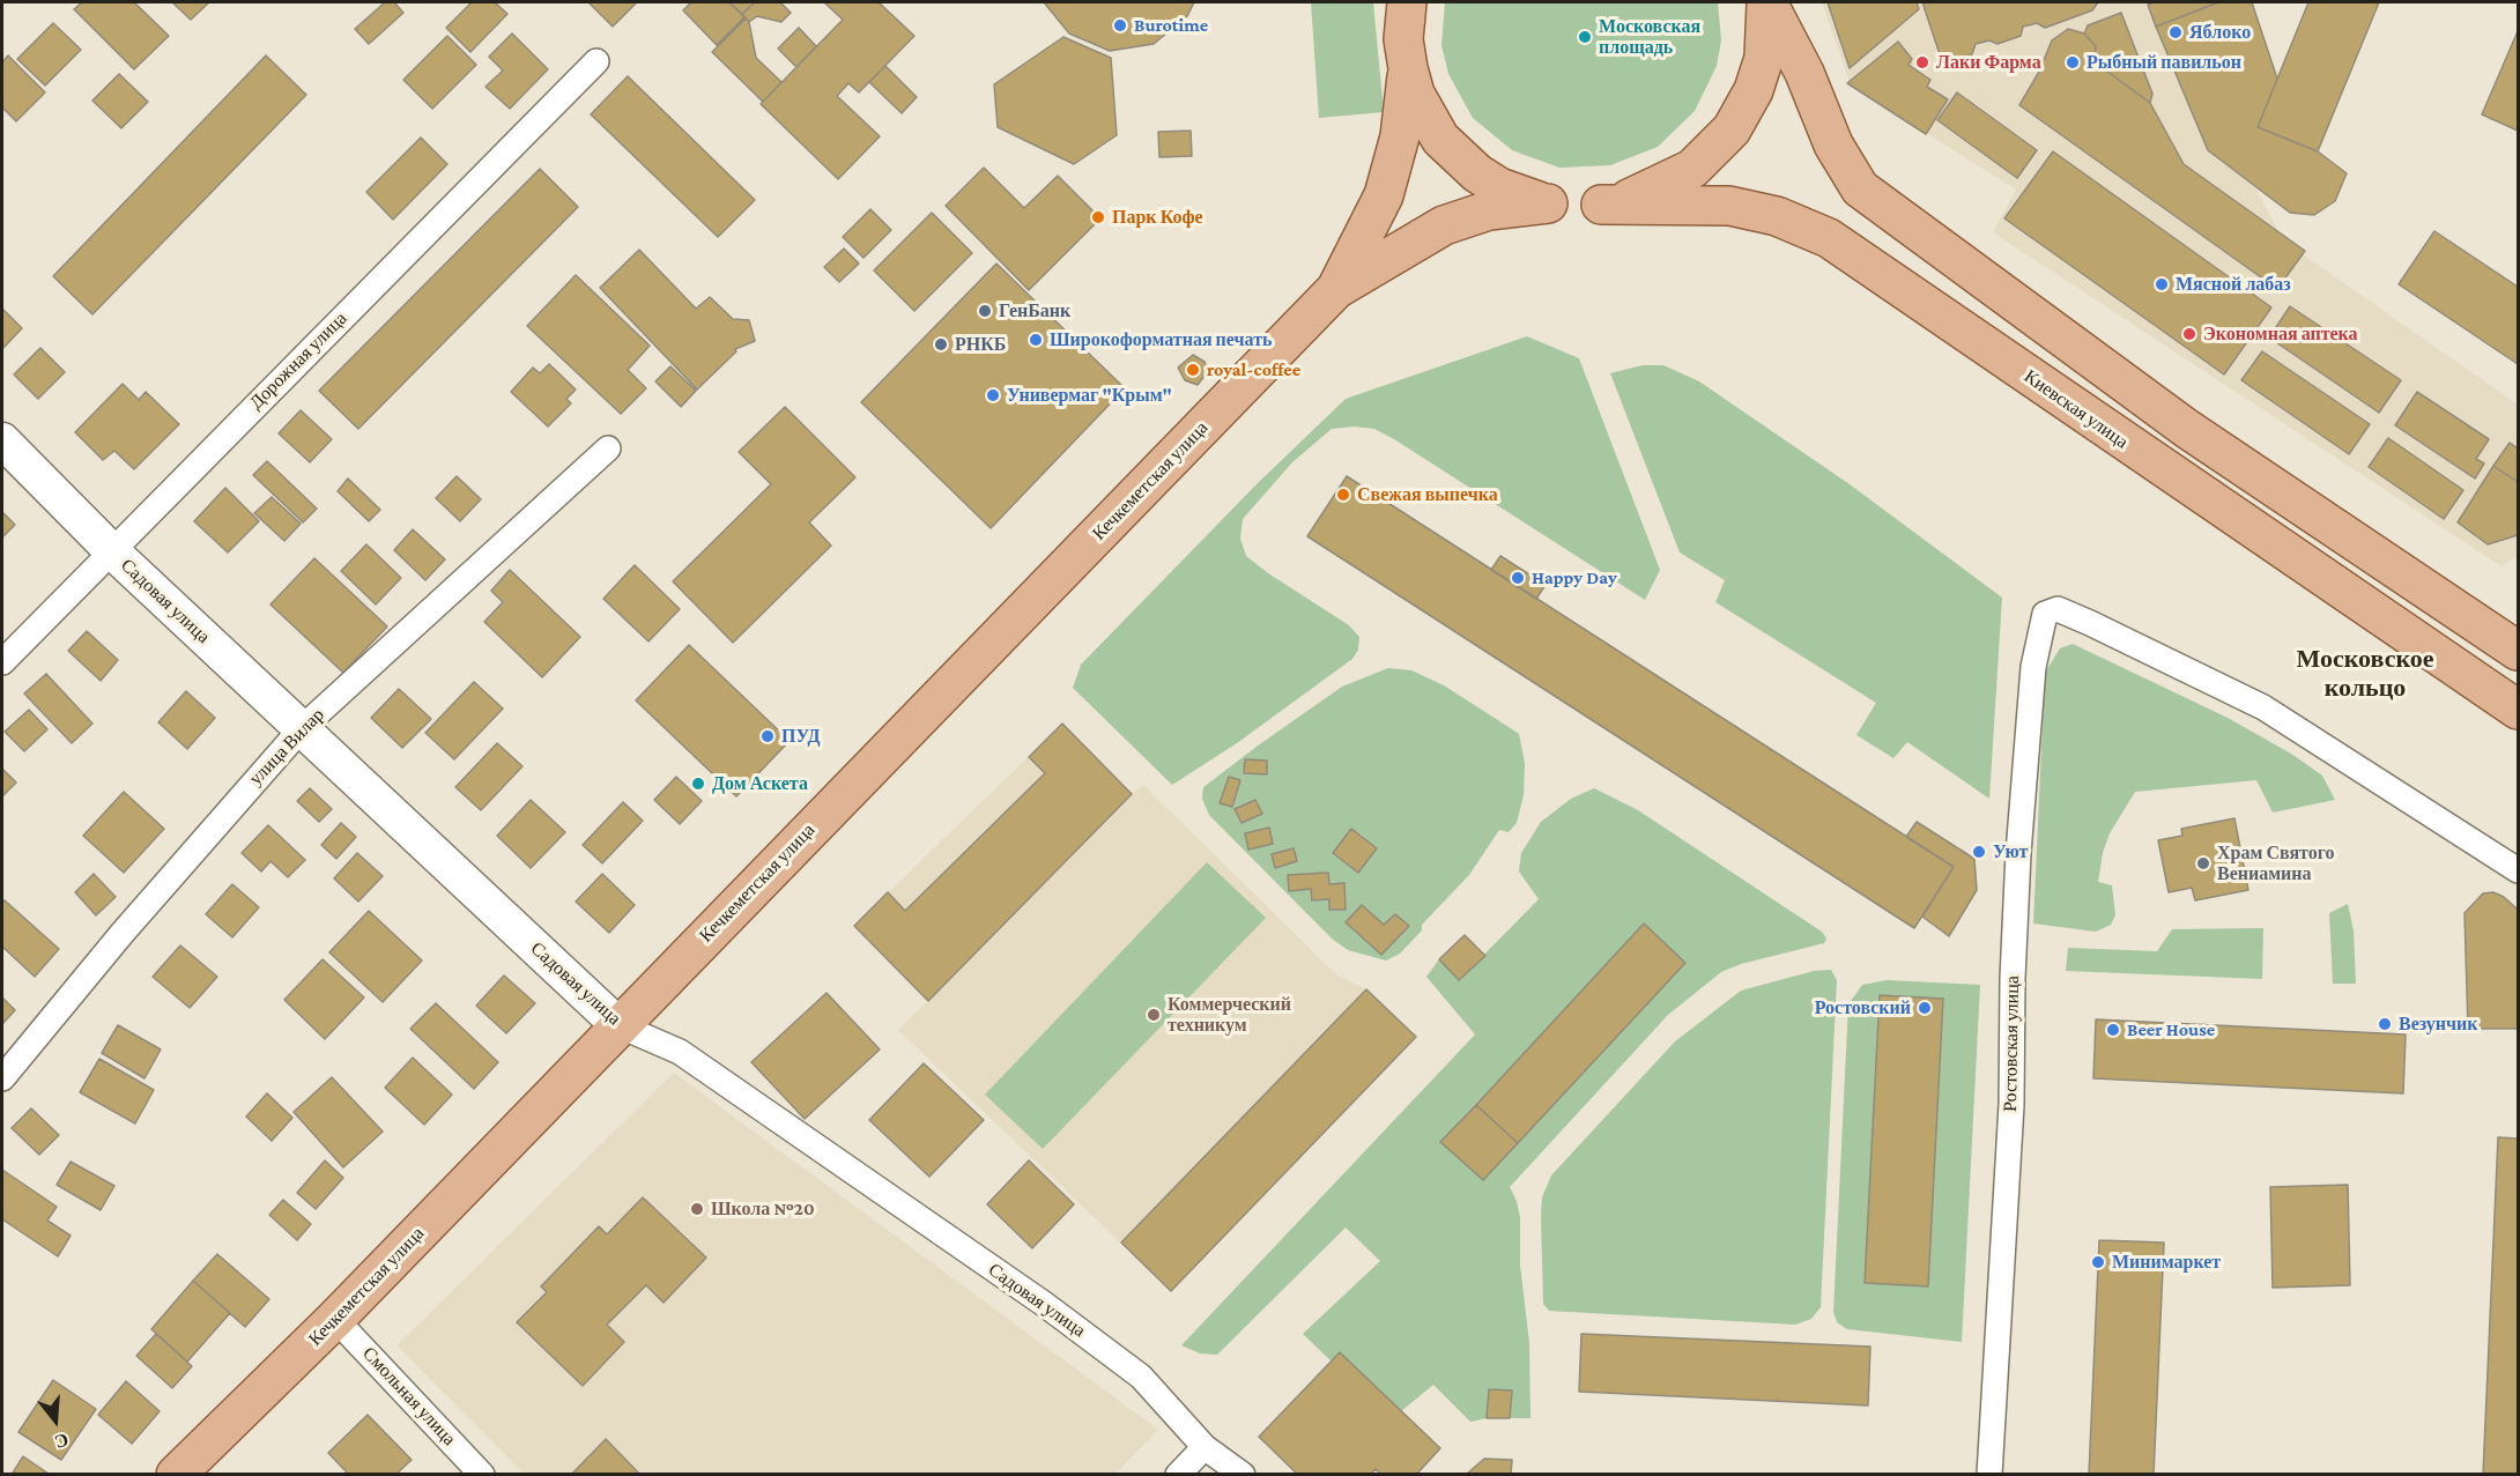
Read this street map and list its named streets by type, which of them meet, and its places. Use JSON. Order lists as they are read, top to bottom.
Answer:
{
  "streets": {
    "main road": ["Киевская улица", "Кечкеметская улица", "Садовая улица"],
    "street": [
      "Дорожная улица",
      "улица Вилар",
      "Ростовская улица",
      "Смольная улица"
    ]
  },
  "crossings": [
    ["Дорожная улица", "Садовая улица"],
    ["Кечкеметская улица", "Садовая улица"],
    ["Кечкеметская улица", "Смольная улица"],
    ["Садовая улица", "улица Вилар"]
  ],
  "districts": ["Московское кольцо"],
  "places": [
    "Burotime",
    "Яблоко",
    "Московская площадь",
    "Лаки Фарма",
    "Рыбный павильон",
    "Парк Кофе",
    "Мясной лабаз",
    "ГенБанк",
    "Экономная аптека",
    "Широкоформатная печать",
    "РНКБ",
    "royal-coffee",
    "Универмаг \"Крым\"",
    "Свежая выпечка",
    "Happy Day",
    "ПУД",
    "Дом Аскета",
    "Уют",
    "Храм Святого Вениамина",
    "Ростовский",
    "Коммерческий техникум",
    "Везунчик",
    "Beer House",
    "Школа №20",
    "Минимаркет"
  ],
  "north": "bottom"
}
